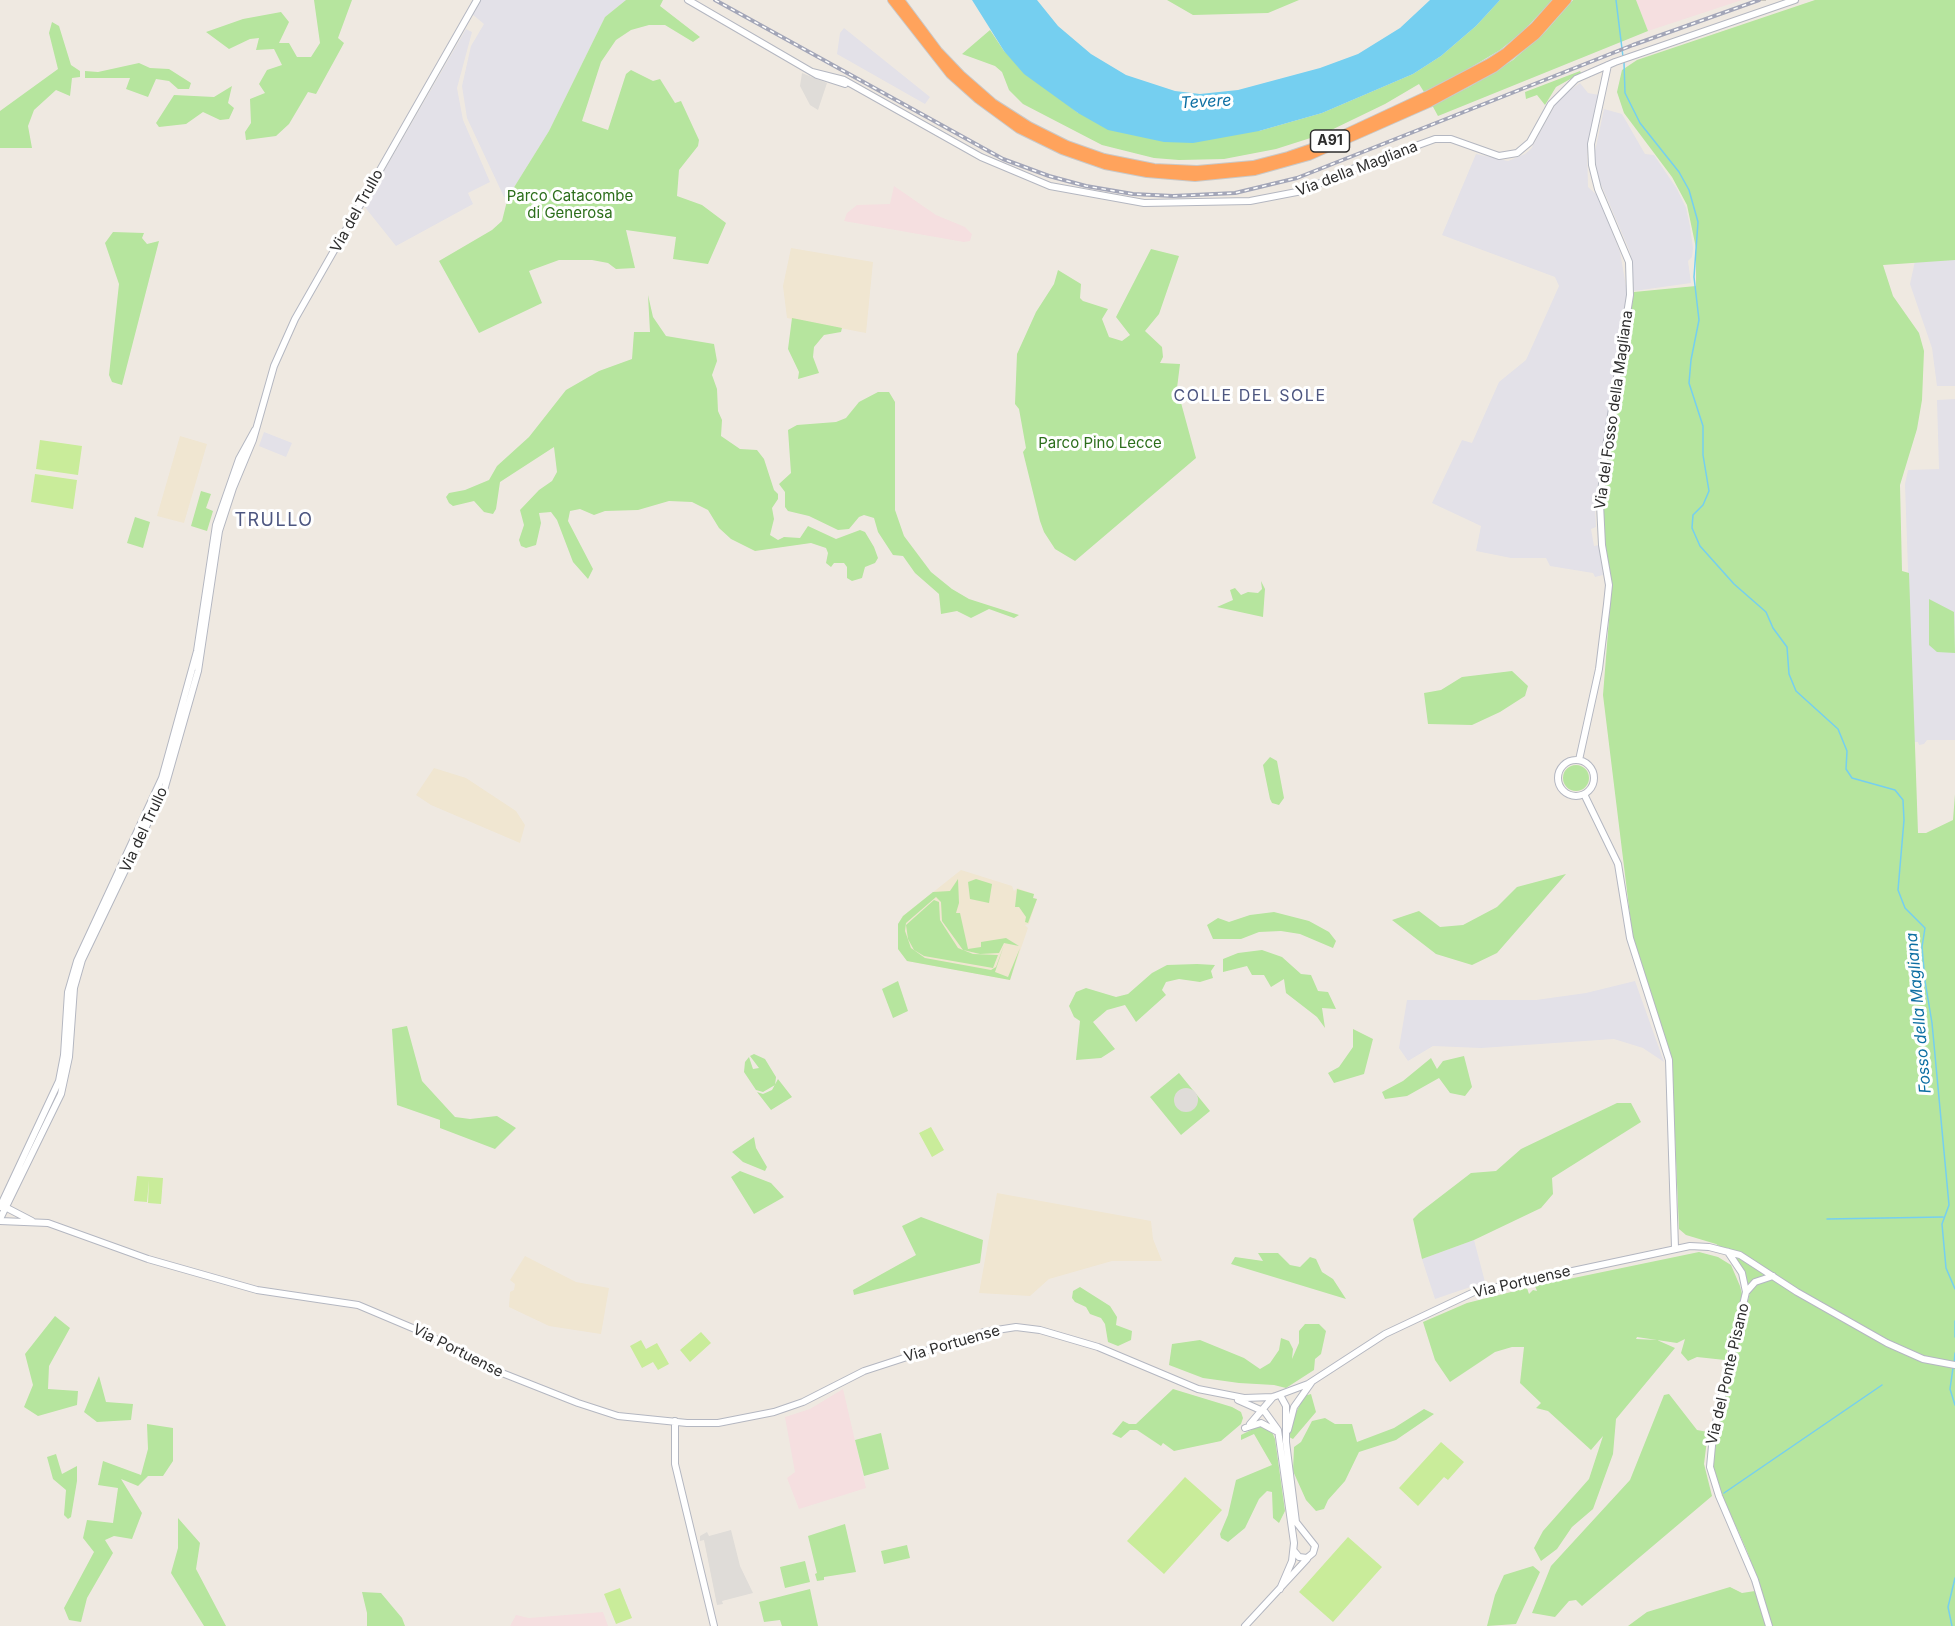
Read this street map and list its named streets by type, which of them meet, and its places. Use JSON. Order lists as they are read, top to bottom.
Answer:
{
  "streets": {
    "highway": ["A91"],
    "street": [
      "Via della Magliana",
      "Via del Trullo",
      "Via del Fosso della Magliana",
      "Via Portuense",
      "Via del Ponte Pisano"
    ]
  },
  "crossings": [
    ["Via della Magliana", "Via del Fosso della Magliana"],
    ["Via del Trullo", "Via Portuense"],
    ["Via Portuense", "Via del Ponte Pisano"]
  ],
  "districts": ["COLLE DEL SOLE", "TRULLO"],
  "water": ["Tevere", "Fosso della Magliana"],
  "parks": ["Parco Catacombe di Generosa", "Parco Pino Lecce"]
}
